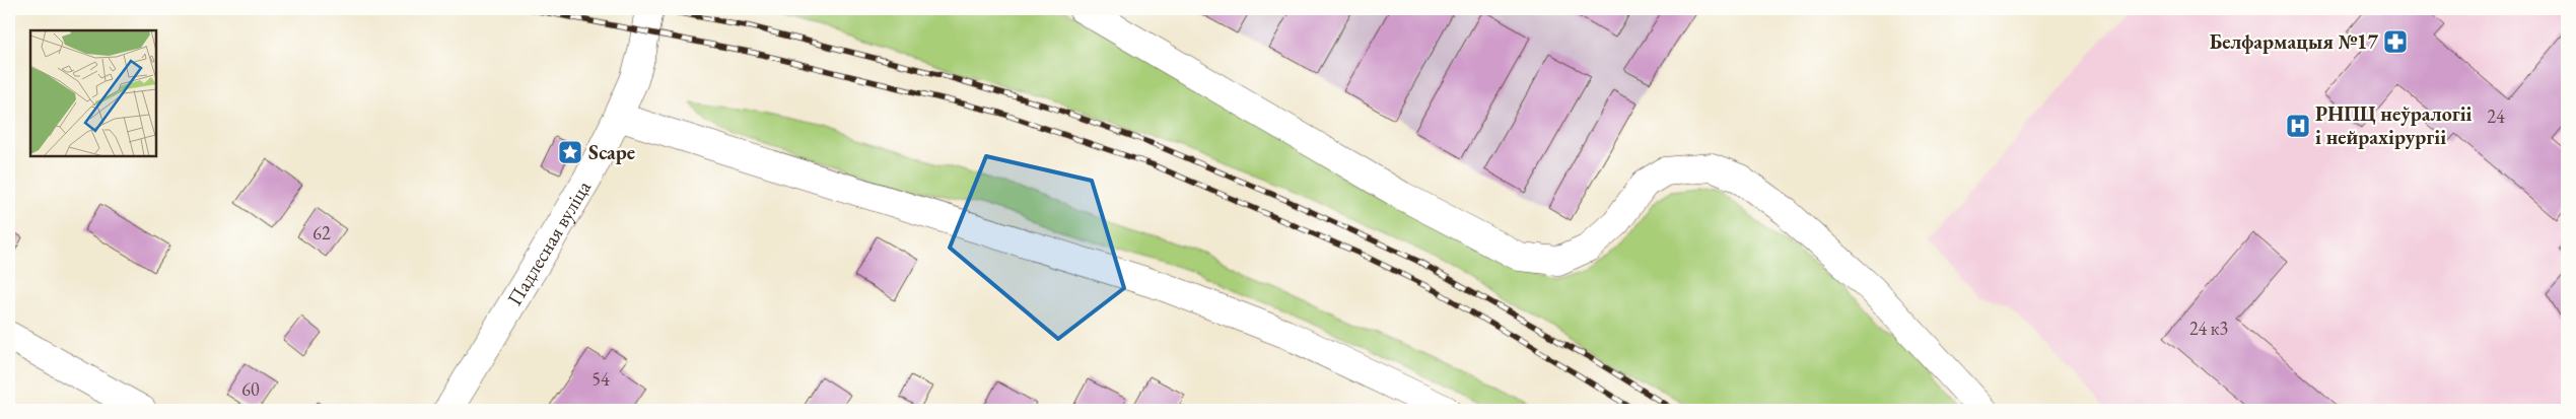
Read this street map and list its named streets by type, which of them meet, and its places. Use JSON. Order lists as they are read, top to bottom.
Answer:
{
  "streets": {
    "street": ["Падлесная вуліца"]
  },
  "places": {
    "pharmacy": ["Белфармацыя №17"],
    "hospital": ["РНПЦ неўралогіі і нейрахірургіі"],
    "place": ["Scape"]
  },
  "house_numbers": [
    "24",
    "62",
    "24 к3",
    "54",
    "60"
  ]
}
